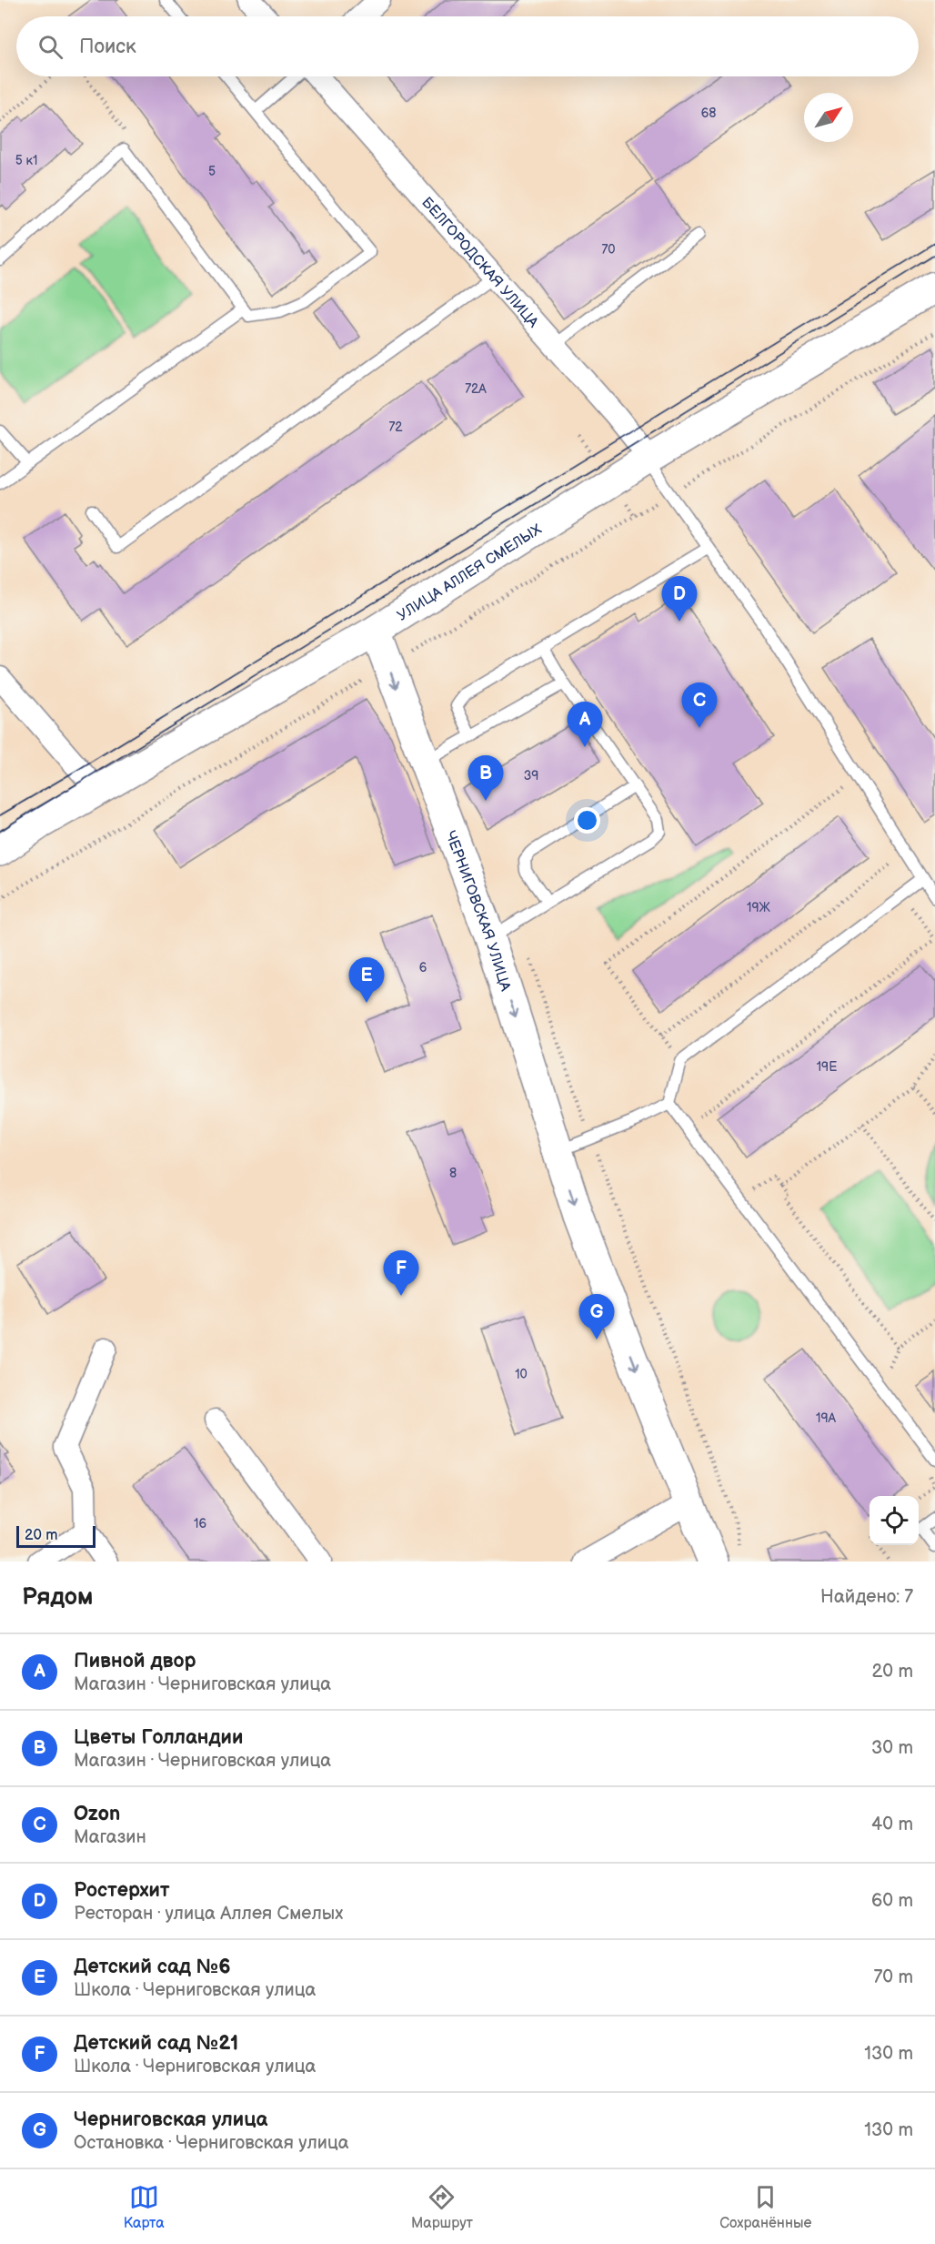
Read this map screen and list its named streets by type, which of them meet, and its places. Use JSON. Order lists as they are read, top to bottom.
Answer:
{
  "streets": {
    "main road": ["УЛИЦА АЛЛЕЯ СМЕЛЫХ", "ЧЕРНИГОВСКАЯ УЛИЦА"],
    "street": ["БЕЛГОРОДСКАЯ УЛИЦА"]
  },
  "crossings": [
    ["БЕЛГОРОДСКАЯ УЛИЦА", "УЛИЦА АЛЛЕЯ СМЕЛЫХ"],
    ["УЛИЦА АЛЛЕЯ СМЕЛЫХ", "ЧЕРНИГОВСКАЯ УЛИЦА"]
  ],
  "one_way": ["ЧЕРНИГОВСКАЯ УЛИЦА"],
  "house_numbers": [
    "68",
    "5 к1",
    "5",
    "70",
    "72А",
    "72",
    "39",
    "19Ж",
    "6",
    "19Е",
    "8",
    "10",
    "19А",
    "16"
  ],
  "scale_bar": "20 m",
  "north": "top right",
  "page": {
    "search": "Поиск",
    "pins": [
      "D",
      "C",
      "A",
      "B",
      "E",
      "F",
      "G"
    ],
    "scale": "20 m",
    "heading": ["Рядом", "Найдено: 7"],
    "list": [
      {
        "mark": "A",
        "name": "Пивной двор",
        "note": "Магазин · Черниговская улица",
        "value": "20 m"
      },
      {
        "mark": "B",
        "name": "Цветы Голландии",
        "note": "Магазин · Черниговская улица",
        "value": "30 m"
      },
      {
        "mark": "C",
        "name": "Ozon",
        "note": "Магазин",
        "value": "40 m"
      },
      {
        "mark": "D",
        "name": "Ростерхит",
        "note": "Ресторан · улица Аллея Смелых",
        "value": "60 m"
      },
      {
        "mark": "E",
        "name": "Детский сад №6",
        "note": "Школа · Черниговская улица",
        "value": "70 m"
      },
      {
        "mark": "F",
        "name": "Детский сад №21",
        "note": "Школа · Черниговская улица",
        "value": "130 m"
      },
      {
        "mark": "G",
        "name": "Черниговская улица",
        "note": "Остановка · Черниговская улица",
        "value": "130 m"
      }
    ],
    "nav": ["Карта", "Маршрут", "Сохранённые"]
  }
}
